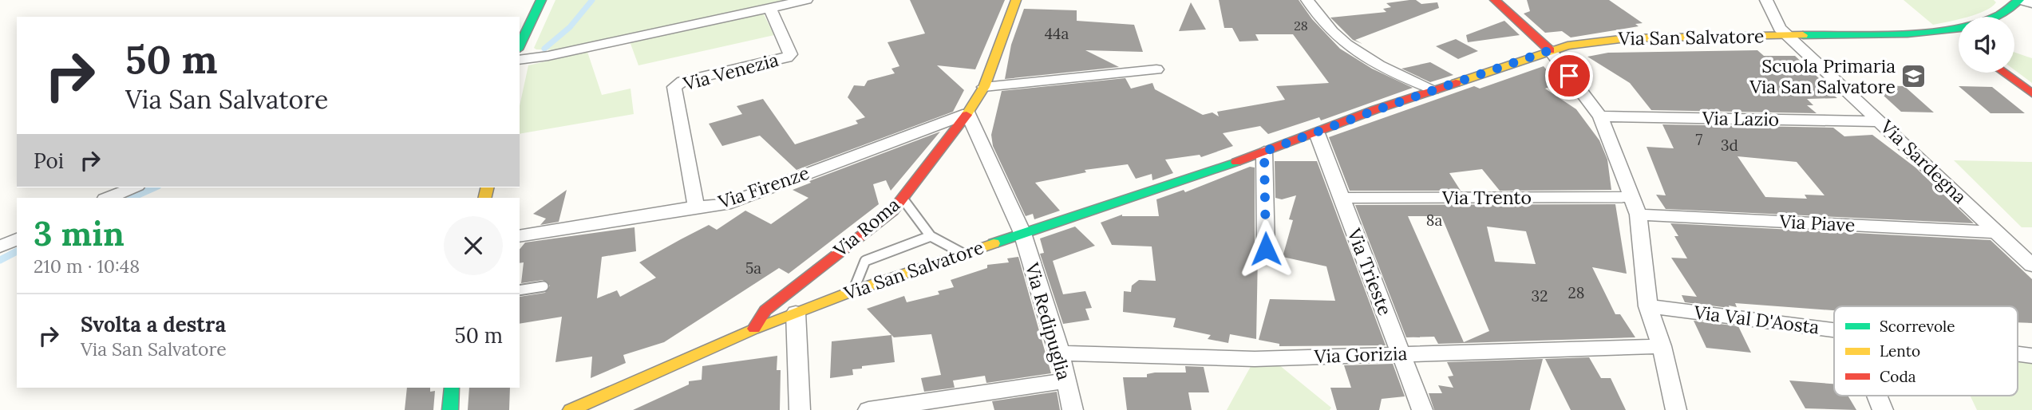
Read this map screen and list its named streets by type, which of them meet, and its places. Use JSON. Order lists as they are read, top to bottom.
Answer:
{
  "streets": {
    "street": [
      "Via San Salvatore",
      "Via Venezia",
      "Via Lazio",
      "Via Sardegna",
      "Via Firenze",
      "Via Trento",
      "Via Piave",
      "Via Roma",
      "Via Trieste",
      "Via Val D'Aosta",
      "Via Redipuglia",
      "Via Gorizia"
    ]
  },
  "crossings": [
    ["Via San Salvatore", "Via Sardegna"],
    ["Via San Salvatore", "Via Roma"],
    ["Via San Salvatore", "Via Trieste"],
    ["Via San Salvatore", "Via Redipuglia"],
    ["Via Venezia", "Via Firenze"],
    ["Via Lazio", "Via Sardegna"],
    ["Via Sardegna", "Via Piave"],
    ["Via Firenze", "Via Roma"],
    ["Via Trento", "Via Trieste"],
    ["Via Trieste", "Via Gorizia"],
    ["Via Redipuglia", "Via Gorizia"]
  ],
  "places": {
    "school or university": ["Scuola Primaria Via San Salvatore"]
  },
  "house_numbers": [
    "28",
    "44a",
    "7",
    "3d",
    "8a",
    "5a",
    "28",
    "32"
  ],
  "legend": ["Scorrevole", "Lento", "Coda"],
  "page": {
    "turn": ["50 m", "Via San Salvatore"],
    "then": "Poi",
    "heading": ["3 min", "210 m · 10:48"],
    "list": [
      {
        "name": "Svolta a destra",
        "note": "Via San Salvatore",
        "value": "50 m"
      }
    ]
  }
}
